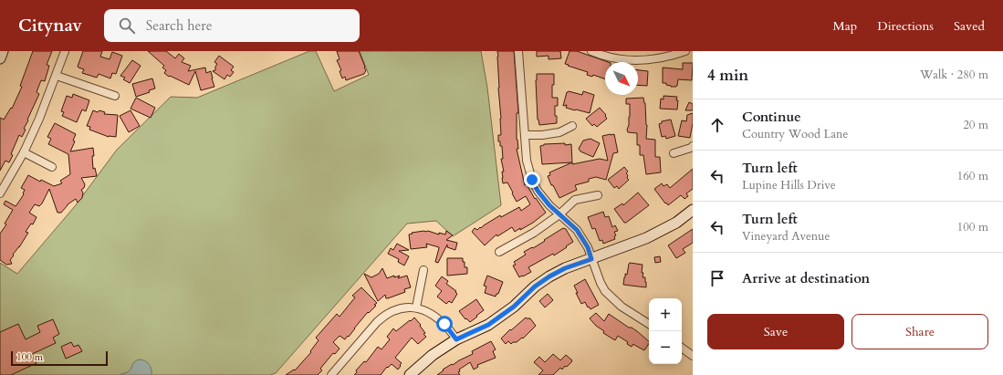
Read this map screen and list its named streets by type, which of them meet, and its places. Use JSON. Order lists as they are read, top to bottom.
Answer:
{
  "scale_bar": "100 m",
  "north": "bottom right",
  "page": {
    "header": "Citynav",
    "search": "Search here",
    "nav": ["Map", "Directions", "Saved"],
    "heading": ["4 min", "Walk · 280 m"],
    "list": [
      ["Continue", "Country Wood Lane", "20 m"],
      ["Turn left", "Lupine Hills Drive", "160 m"],
      ["Turn left", "Vineyard Avenue", "100 m"],
      "Arrive at destination"
    ],
    "map_buttons": ["+", "−"],
    "buttons": ["Save", "Share"],
    "scale": "100 m"
  }
}
